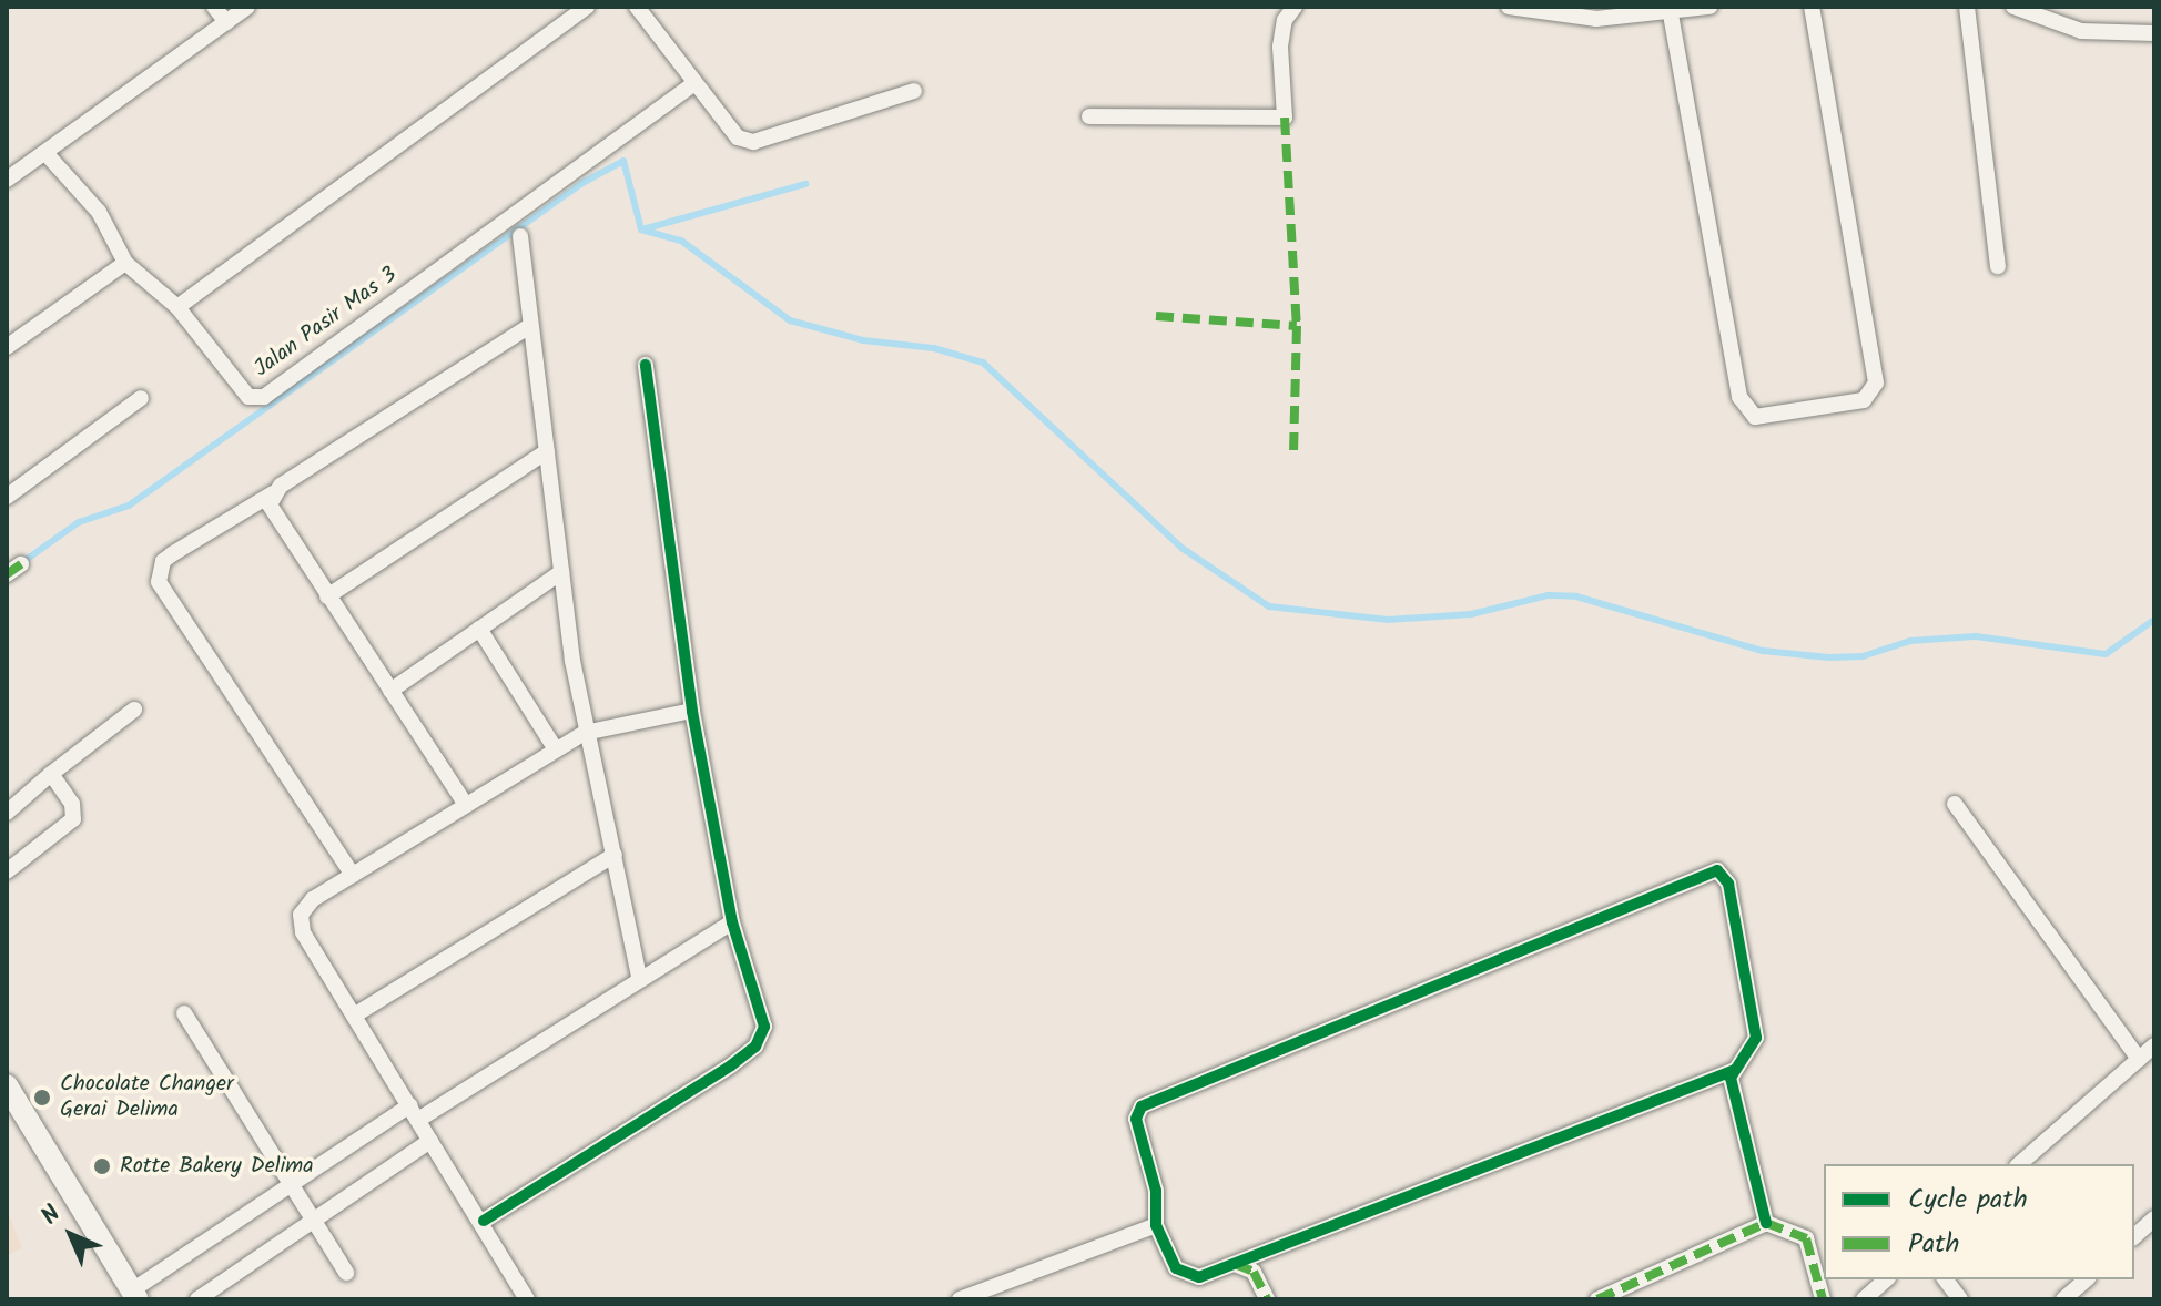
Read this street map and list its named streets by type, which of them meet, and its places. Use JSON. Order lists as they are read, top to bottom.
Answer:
{
  "streets": {
    "street": ["Jalan Pasir Mas 3"]
  },
  "places": ["Chocolate Changer Gerai Delima", "Rotte Bakery Delima"],
  "legend": ["Cycle path", "Path"],
  "north": "top left"
}
